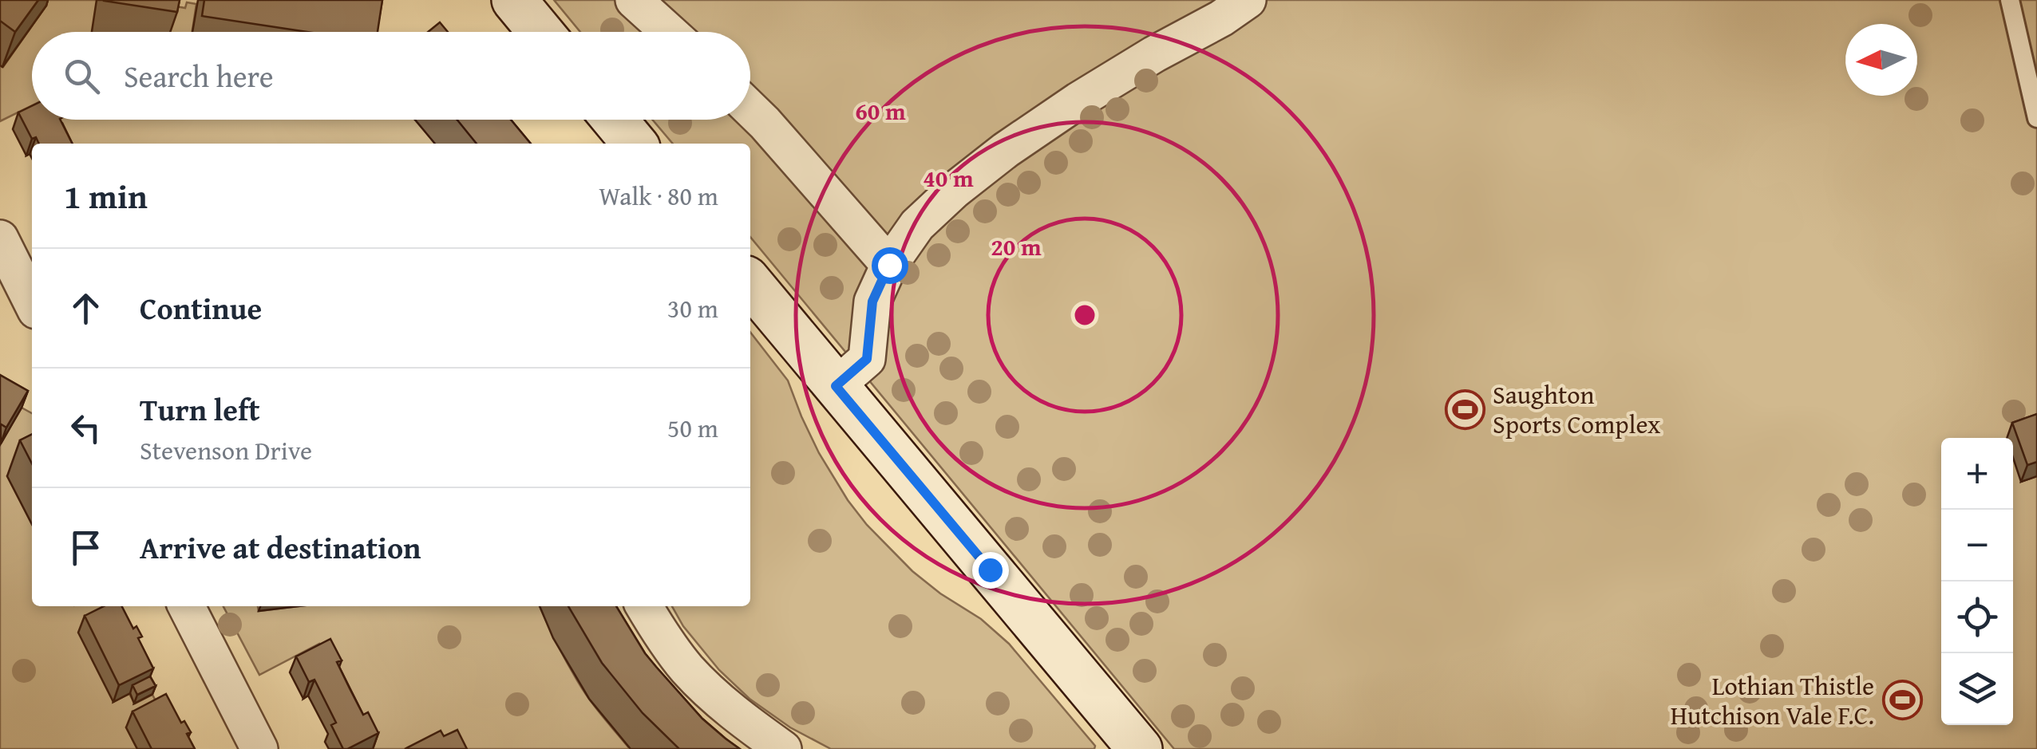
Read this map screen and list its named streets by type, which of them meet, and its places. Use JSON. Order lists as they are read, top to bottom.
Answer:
{
  "places": {
    "sports": ["Saughton Sports Complex", "Lothian Thistle Hutchison Vale F.C."]
  },
  "north": "left",
  "page": {
    "search": "Search here",
    "heading": ["1 min", "Walk · 80 m"],
    "list": [
      ["Continue", "30 m"],
      ["Turn left", "Stevenson Drive", "50 m"],
      "Arrive at destination"
    ],
    "map_buttons": ["+", "−"]
  },
  "rings": ["60 m", "40 m", "20 m"]
}
